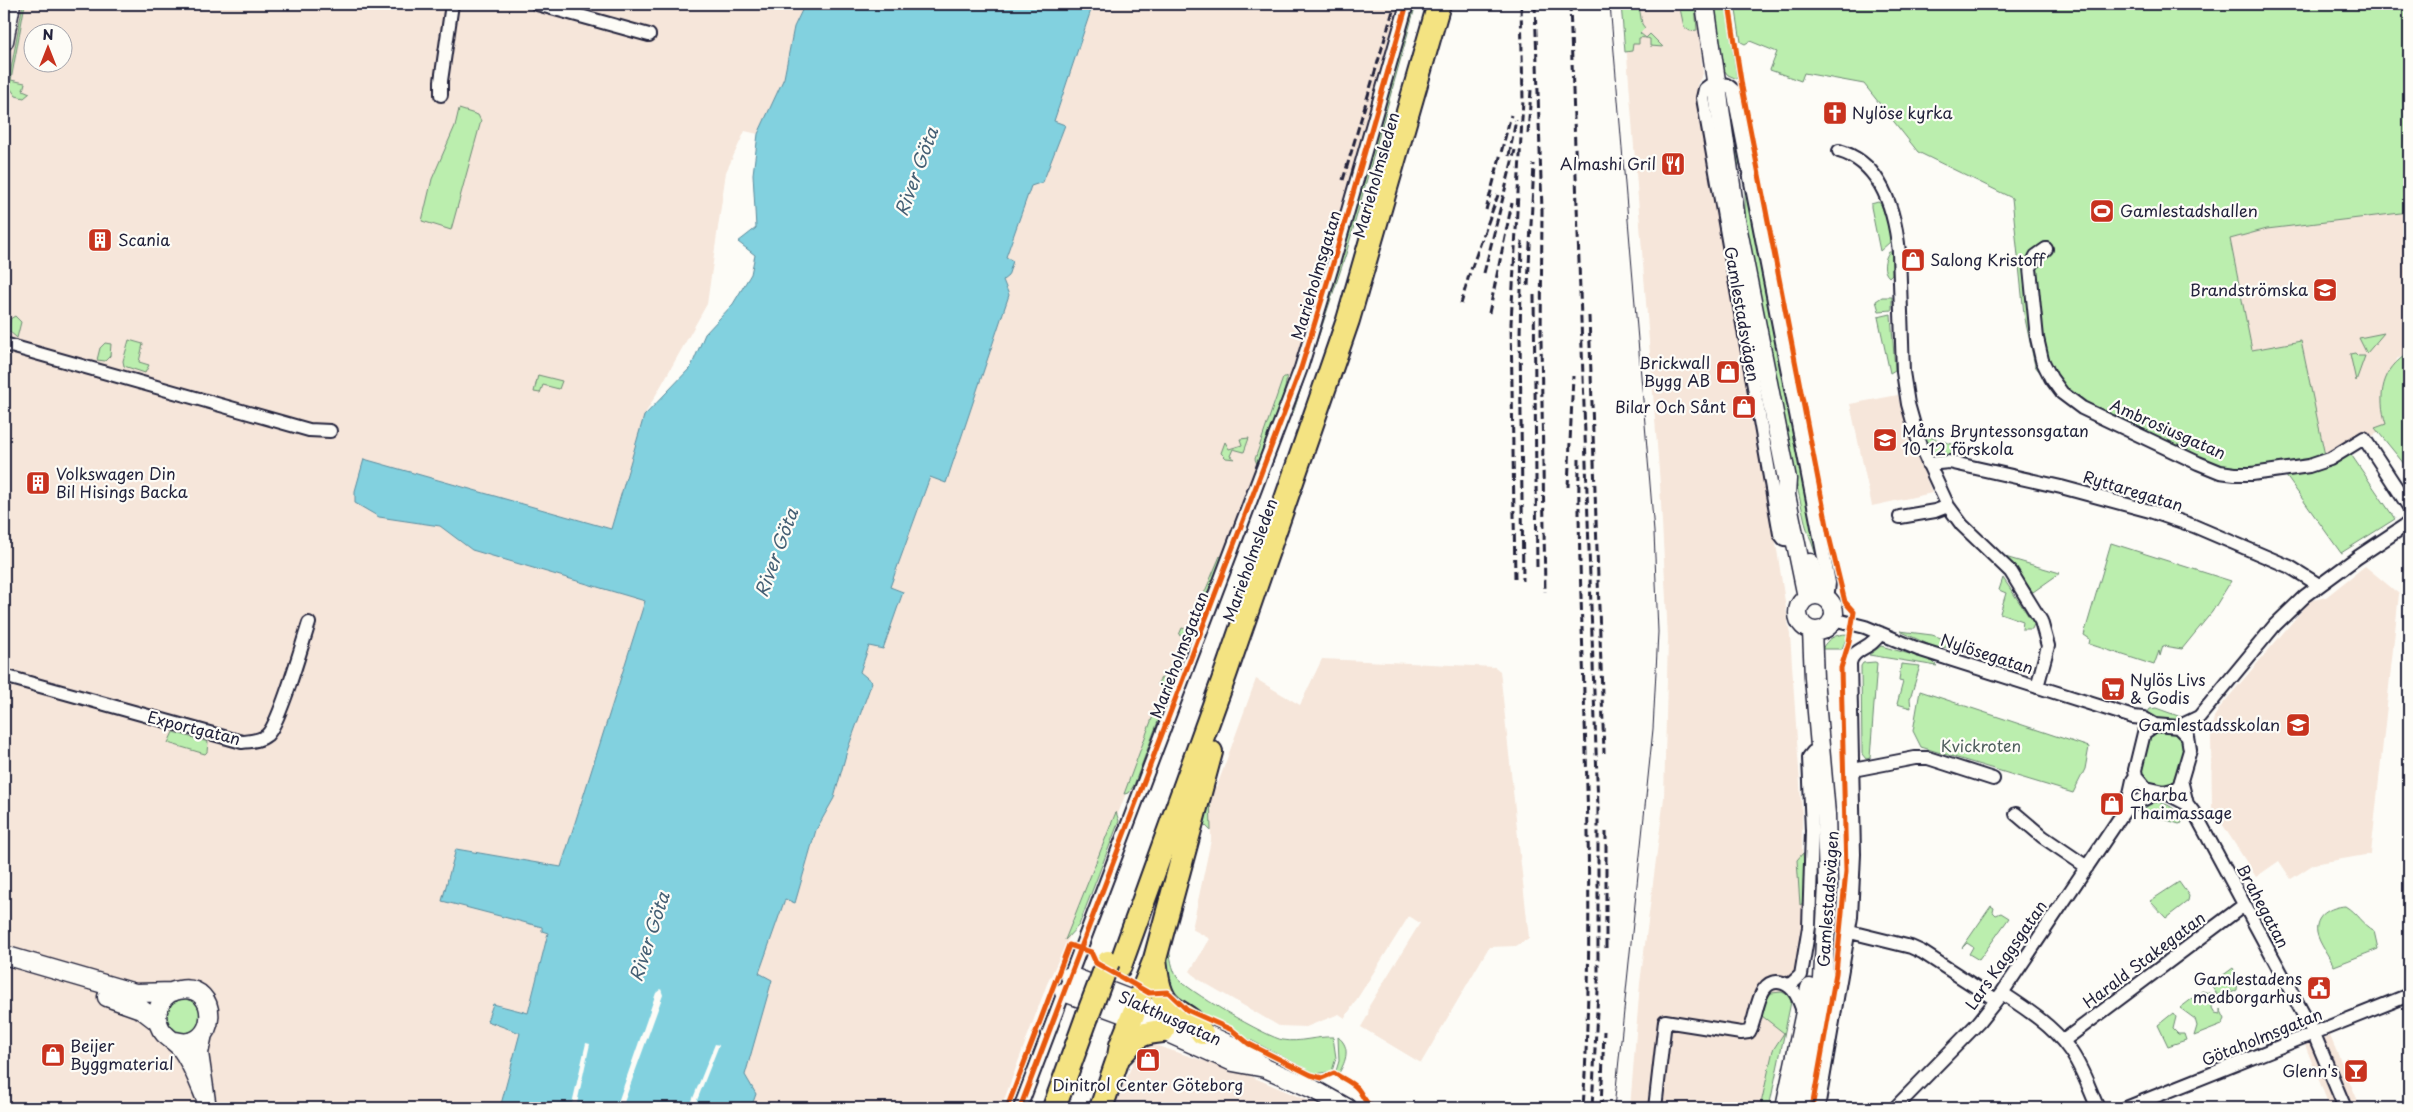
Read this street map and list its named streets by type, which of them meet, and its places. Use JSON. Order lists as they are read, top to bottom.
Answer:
{
  "streets": {
    "highway": ["Marieholmsleden"],
    "street": [
      "Marieholmsgatan",
      "Gamlestadsvägen",
      "Ambrosiusgatan",
      "Ryttaregatan",
      "Nylösegatan",
      "Exportgatan",
      "Brahegatan",
      "Lars Kaggsgatan",
      "Harald Stakegatan",
      "Slakthusgatan",
      "Götaholmsgatan"
    ]
  },
  "crossings": [
    ["Marieholmsgatan", "Slakthusgatan"],
    ["Gamlestadsvägen", "Nylösegatan"],
    ["Nylösegatan", "Brahegatan"],
    ["Nylösegatan", "Lars Kaggsgatan"],
    ["Brahegatan", "Lars Kaggsgatan"],
    ["Brahegatan", "Harald Stakegatan"],
    ["Brahegatan", "Götaholmsgatan"]
  ],
  "water": ["River Göta"],
  "parks": ["Kvickroten"],
  "places": {
    "church": ["Nylöse kyrka"],
    "restaurant": ["Almashi Gril"],
    "sports": ["Gamlestadshallen"],
    "building": ["Scania", "Volkswagen Din Bil Hisings Backa"],
    "shop": [
      "Salong Kristoff",
      "Brickwall Bygg AB",
      "Bilar Och Sånt",
      "Charba Thaimassage",
      "Beijer Byggmaterial",
      "Dinitrol Center Göteborg"
    ],
    "school or university": ["Brandströmska", "Måns Bryntessonsgatan 10-12 förskola", "Gamlestadsskolan"],
    "supermarket": ["Nylös Livs & Godis"],
    "public building": ["Gamlestadens medborgarhus"],
    "bar": ["Glenn's"]
  },
  "north": "top"
}
